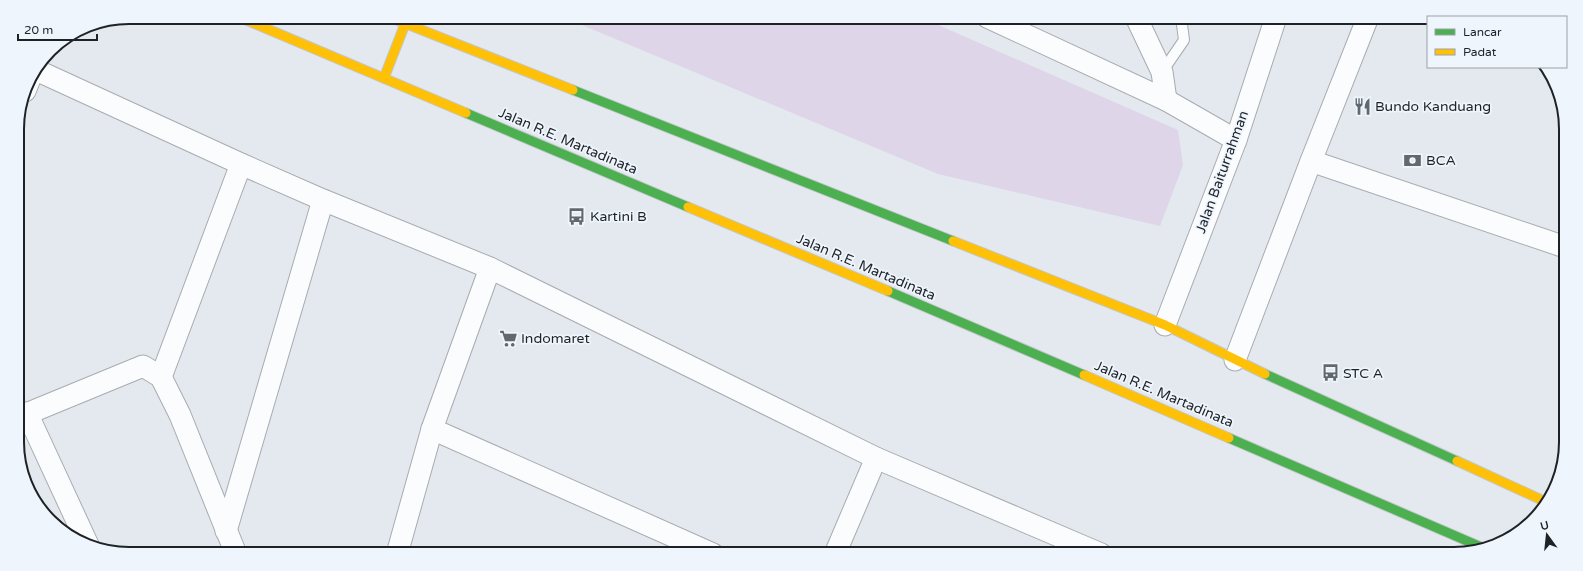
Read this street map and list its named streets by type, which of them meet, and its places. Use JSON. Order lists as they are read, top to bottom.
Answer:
{
  "streets": {
    "highway": ["Jalan R.E. Martadinata"],
    "street": ["Jalan Baiturrahman"]
  },
  "places": {
    "restaurant": ["Bundo Kanduang"],
    "bank": ["BCA"],
    "bus stop": ["Kartini B", "STC A"],
    "supermarket": ["Indomaret"]
  },
  "legend": ["Lancar", "Padat"],
  "scale_bar": "20 m",
  "north": "top"
}
